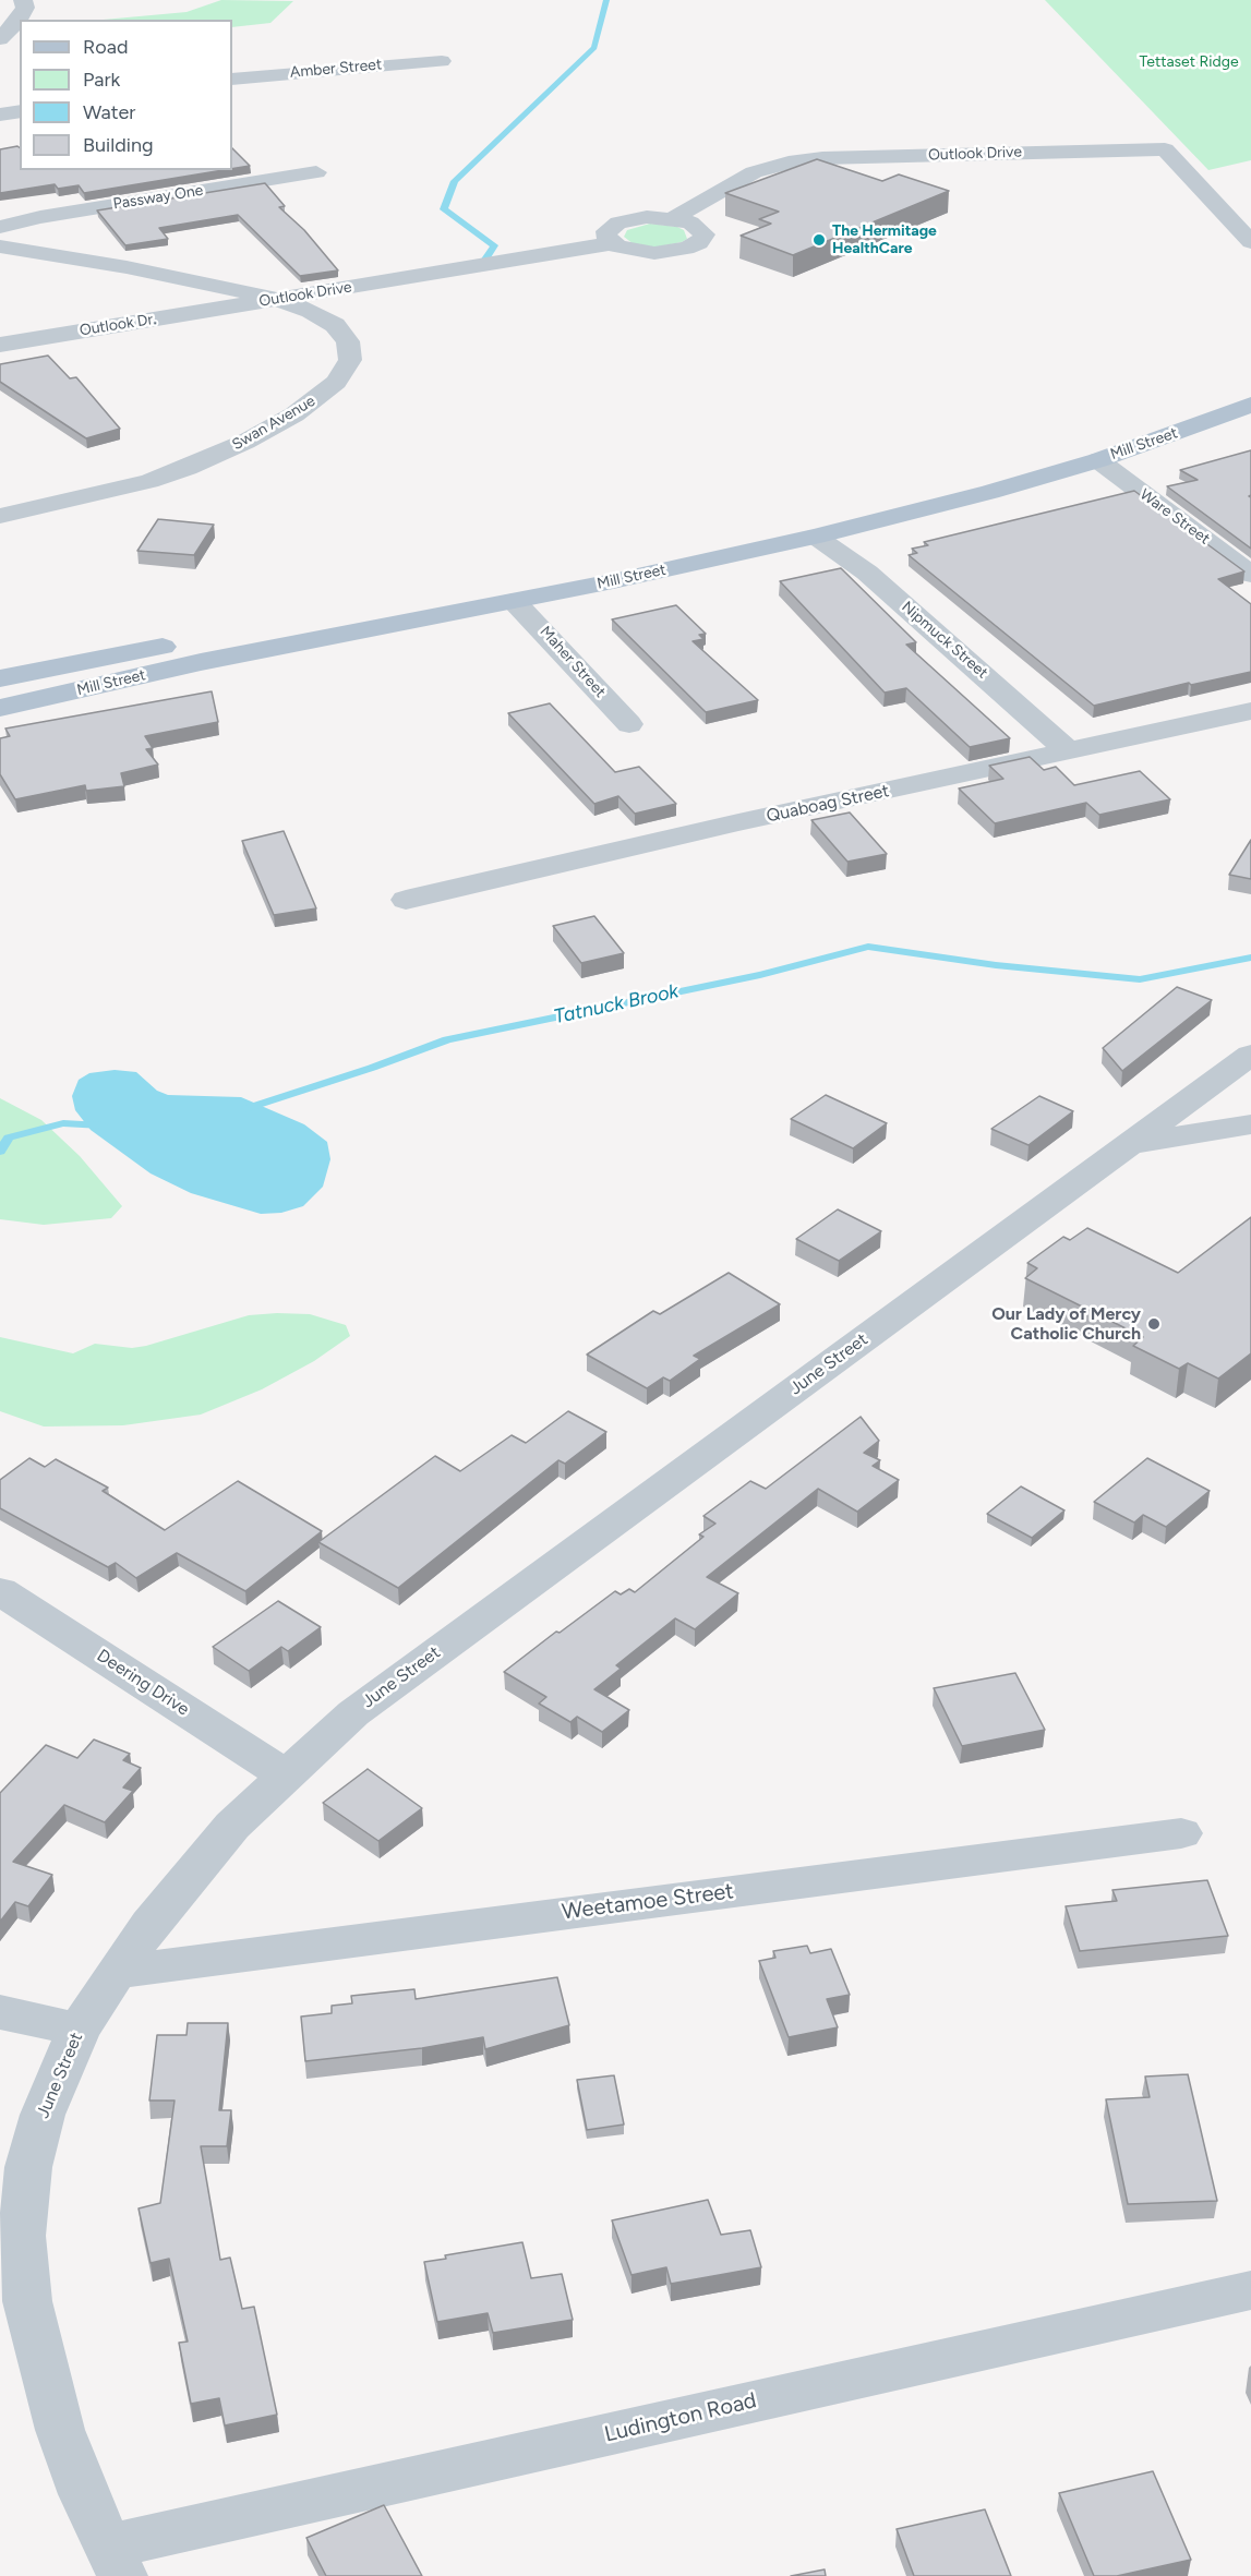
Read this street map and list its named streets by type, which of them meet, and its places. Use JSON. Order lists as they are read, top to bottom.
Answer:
{
  "streets": {
    "main road": ["Mill Street"],
    "street": [
      "Amber Street",
      "Outlook Drive",
      "Passway One",
      "Outlook Dr.",
      "Swan Avenue",
      "Ware Street",
      "Nipmuck Street",
      "Maher Street",
      "Quaboag Street",
      "June Street",
      "Deering Drive",
      "Weetamoe Street",
      "Ludington Road"
    ]
  },
  "crossings": [
    ["Outlook Drive", "Outlook Dr."],
    ["Outlook Drive", "Swan Avenue"],
    ["Mill Street", "Ware Street"],
    ["Mill Street", "Nipmuck Street"],
    ["Mill Street", "Maher Street"],
    ["Nipmuck Street", "Quaboag Street"],
    ["June Street", "Deering Drive"],
    ["June Street", "Weetamoe Street"],
    ["June Street", "Ludington Road"]
  ],
  "water": ["Tatnuck Brook"],
  "parks": ["Tettaset Ridge"],
  "places": ["The Hermitage HealthCare", "Our Lady of Mercy Catholic Church"],
  "legend": [
    "Road",
    "Park",
    "Water",
    "Building"
  ]
}
